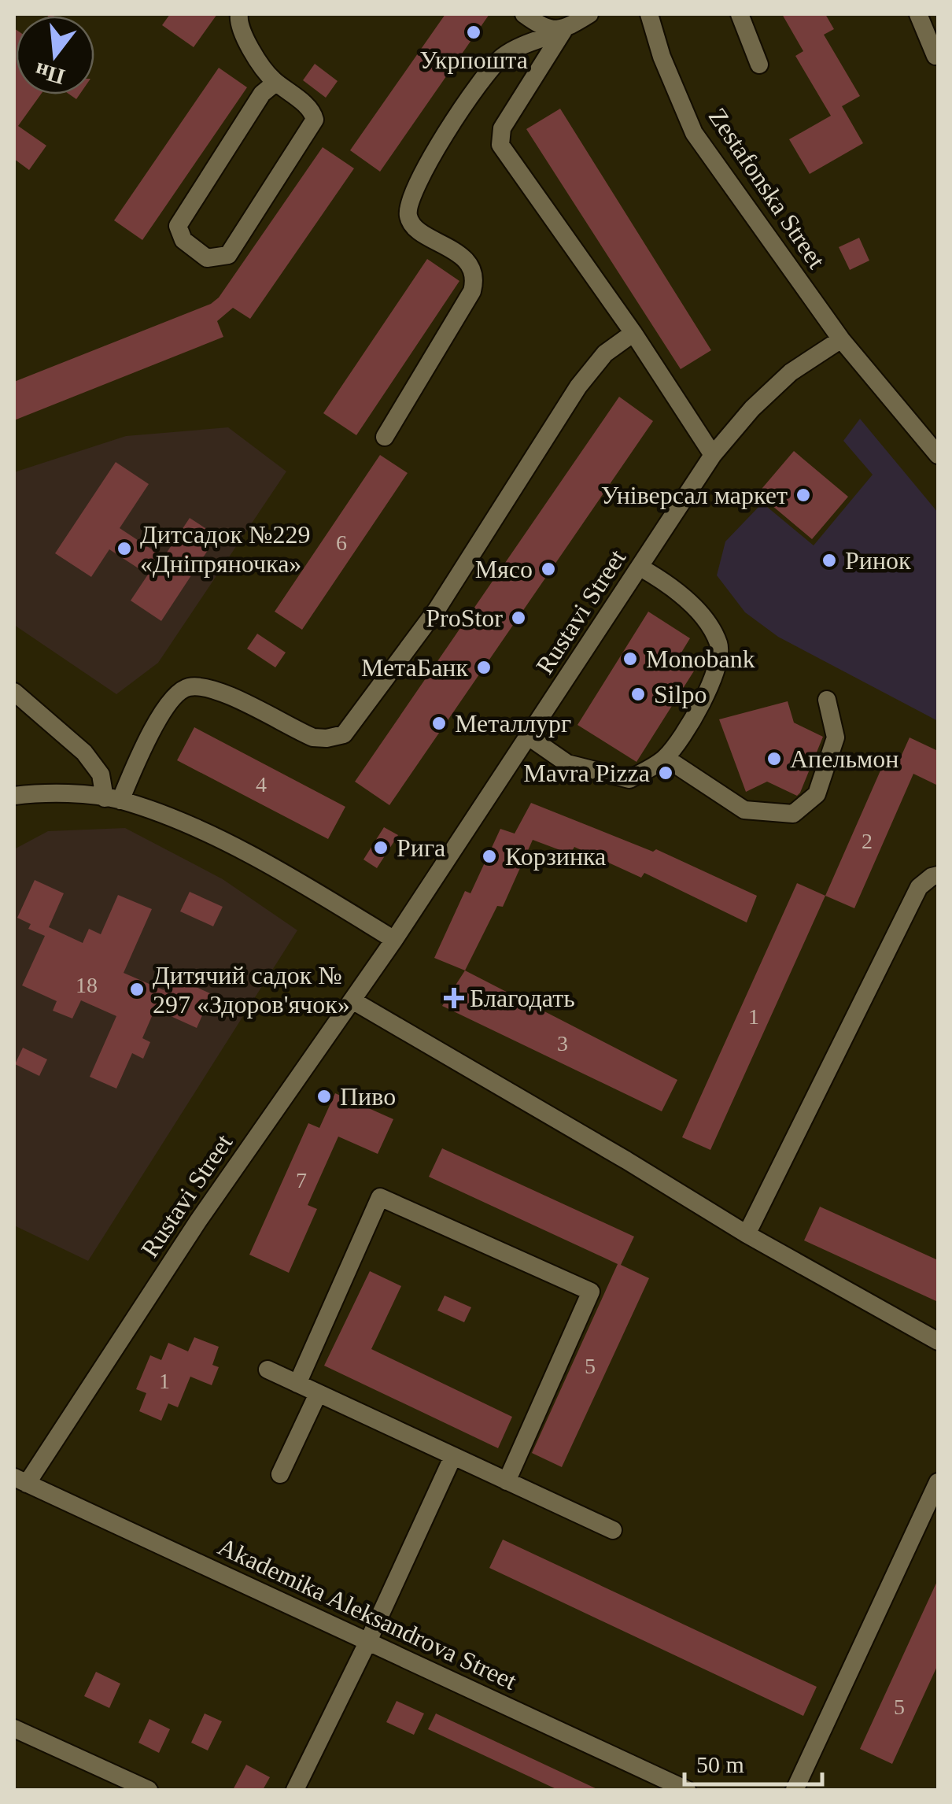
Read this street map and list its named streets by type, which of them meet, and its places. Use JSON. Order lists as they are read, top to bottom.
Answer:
{
  "streets": {
    "street": ["Zestafonska Street", "Rustavi Street", "Akademika Aleksandrova Street"]
  },
  "crossings": [
    ["Zestafonska Street", "Rustavi Street"],
    ["Rustavi Street", "Akademika Aleksandrova Street"]
  ],
  "places": {
    "other": [
      "Укрпошта",
      "Універсал маркет",
      "Дитсадок №229 «Дніпряночка»",
      "Ринок",
      "Мясо",
      "ProStor",
      "Monobank",
      "МетаБанк",
      "Silpo",
      "Металлург",
      "Апельмон",
      "Mavra Pizza",
      "Рига",
      "Корзинка",
      "Дитячий садок № 297 «Здоров'ячок»",
      "Пиво"
    ],
    "health": ["Благодать"]
  },
  "house_numbers": [
    "6",
    "4",
    "2",
    "18",
    "1",
    "3",
    "7",
    "5",
    "1",
    "5"
  ],
  "scale_bar": "50 m",
  "north": "bottom"
}
